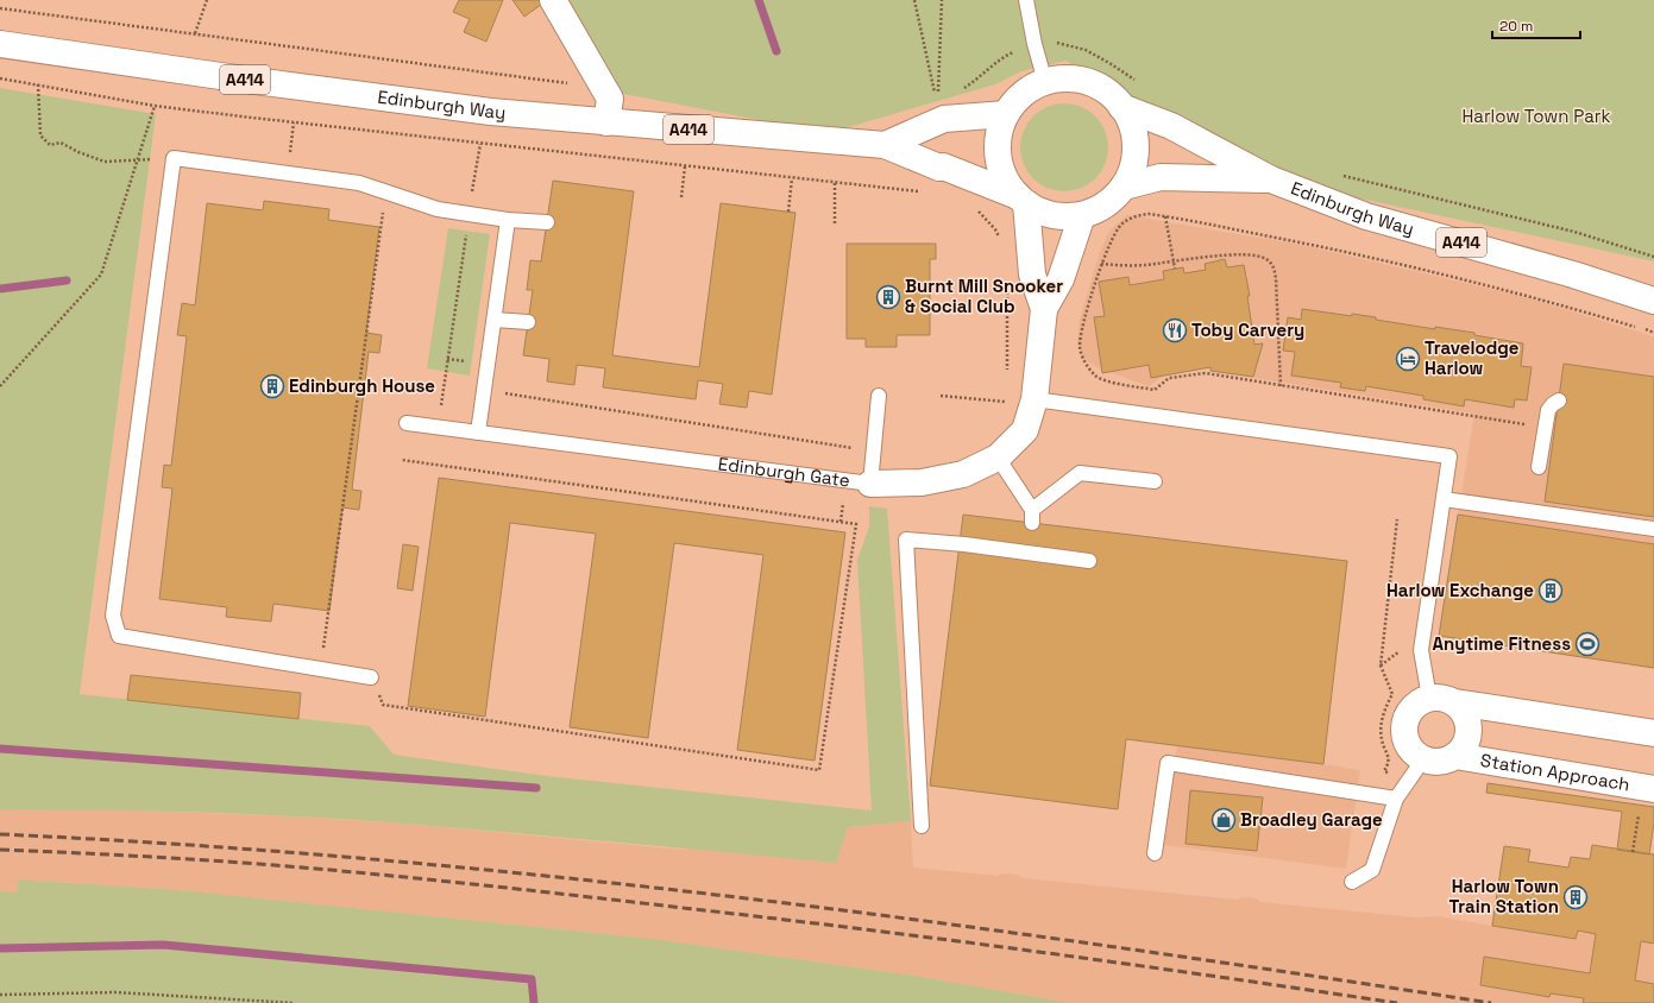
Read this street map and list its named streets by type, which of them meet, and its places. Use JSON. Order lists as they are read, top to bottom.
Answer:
{
  "streets": {
    "main road": [
      "A414",
      "Edinburgh Way",
      "Edinburgh Gate",
      "Station Approach"
    ]
  },
  "crossings": [
    ["Edinburgh Way", "Edinburgh Gate"]
  ],
  "parks": ["Harlow Town Park"],
  "places": {
    "building": [
      "Burnt Mill Snooker & Social Club",
      "Edinburgh House",
      "Harlow Exchange",
      "Harlow Town Train Station"
    ],
    "restaurant": ["Toby Carvery"],
    "hotel": ["Travelodge Harlow"],
    "sports": ["Anytime Fitness"],
    "shop": ["Broadley Garage"]
  },
  "scale_bar": "20 m"
}
